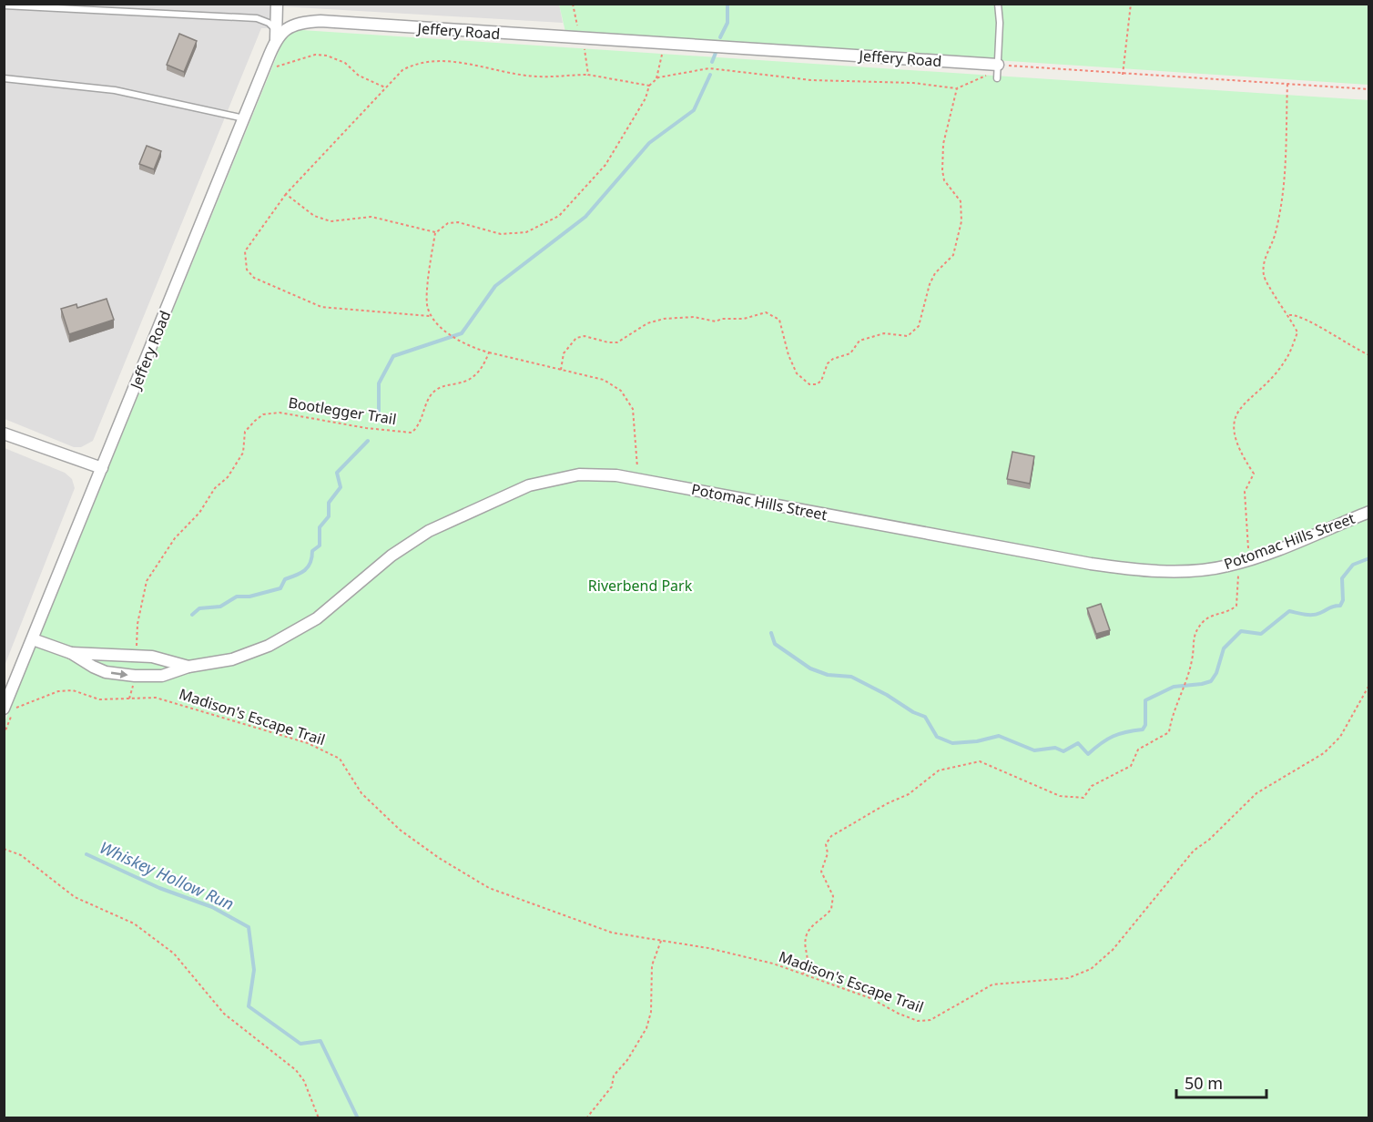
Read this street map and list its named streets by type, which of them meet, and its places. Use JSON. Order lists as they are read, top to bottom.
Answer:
{
  "streets": {
    "street": ["Jeffery Road", "Potomac Hills Street"],
    "path": ["Bootlegger Trail", "Madison's Escape Trail"]
  },
  "crossings": [
    ["Jeffery Road", "Potomac Hills Street"],
    ["Bootlegger Trail", "Potomac Hills Street"]
  ],
  "water": ["Whiskey Hollow Run"],
  "parks": ["Riverbend Park"],
  "scale_bar": "50 m"
}
